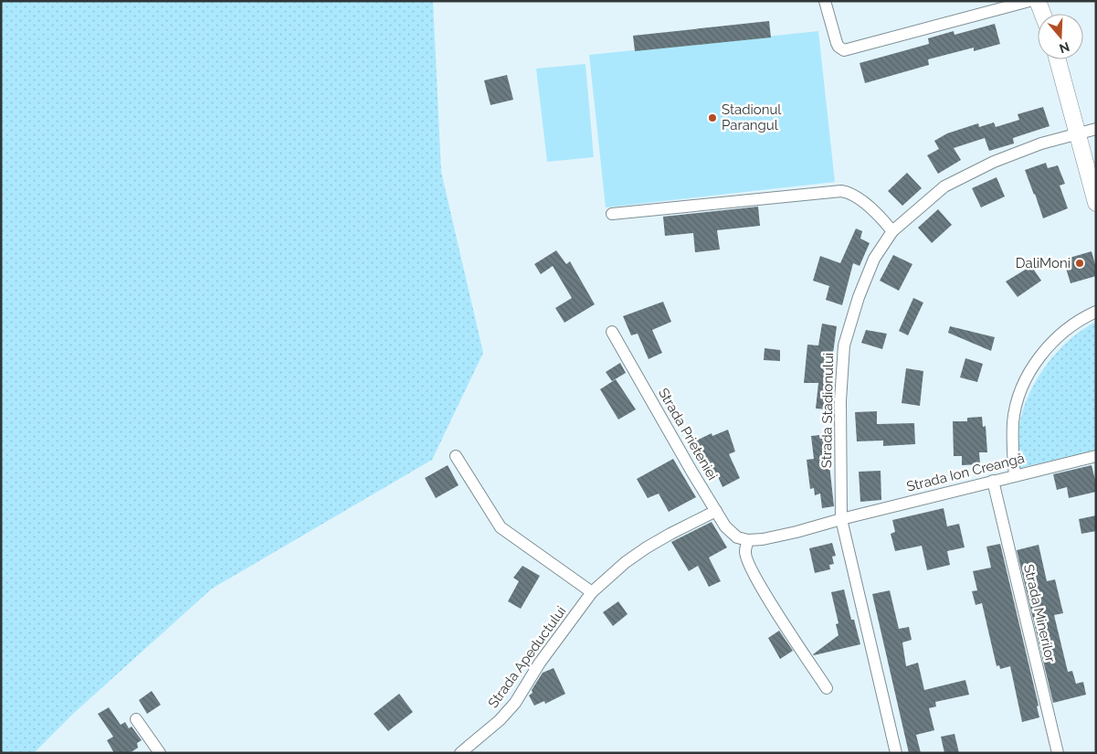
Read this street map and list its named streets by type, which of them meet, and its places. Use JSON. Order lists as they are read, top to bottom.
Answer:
{
  "streets": {
    "street": [
      "Strada Stadionului",
      "Strada Prieteniei",
      "Strada Ion Creangă",
      "Strada Minerilor",
      "Strada Apeductului"
    ]
  },
  "crossings": [
    ["Strada Stadionului", "Strada Ion Creangă"],
    ["Strada Prieteniei", "Strada Apeductului"],
    ["Strada Ion Creangă", "Strada Minerilor"]
  ],
  "places": ["Stadionul Parangul", "DaliMoni"],
  "north": "bottom"
}
